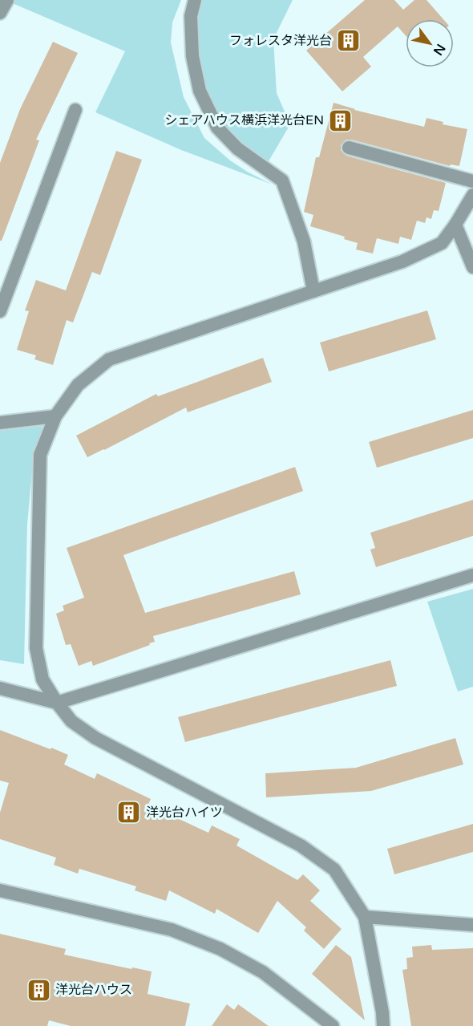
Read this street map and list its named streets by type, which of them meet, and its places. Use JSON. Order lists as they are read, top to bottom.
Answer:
{
  "places": {
    "building": [
      "フォレスタ洋光台",
      "シェアハウス横浜洋光台EN",
      "洋光台ハイツ",
      "洋光台ハウス"
    ]
  },
  "north": "bottom right"
}
